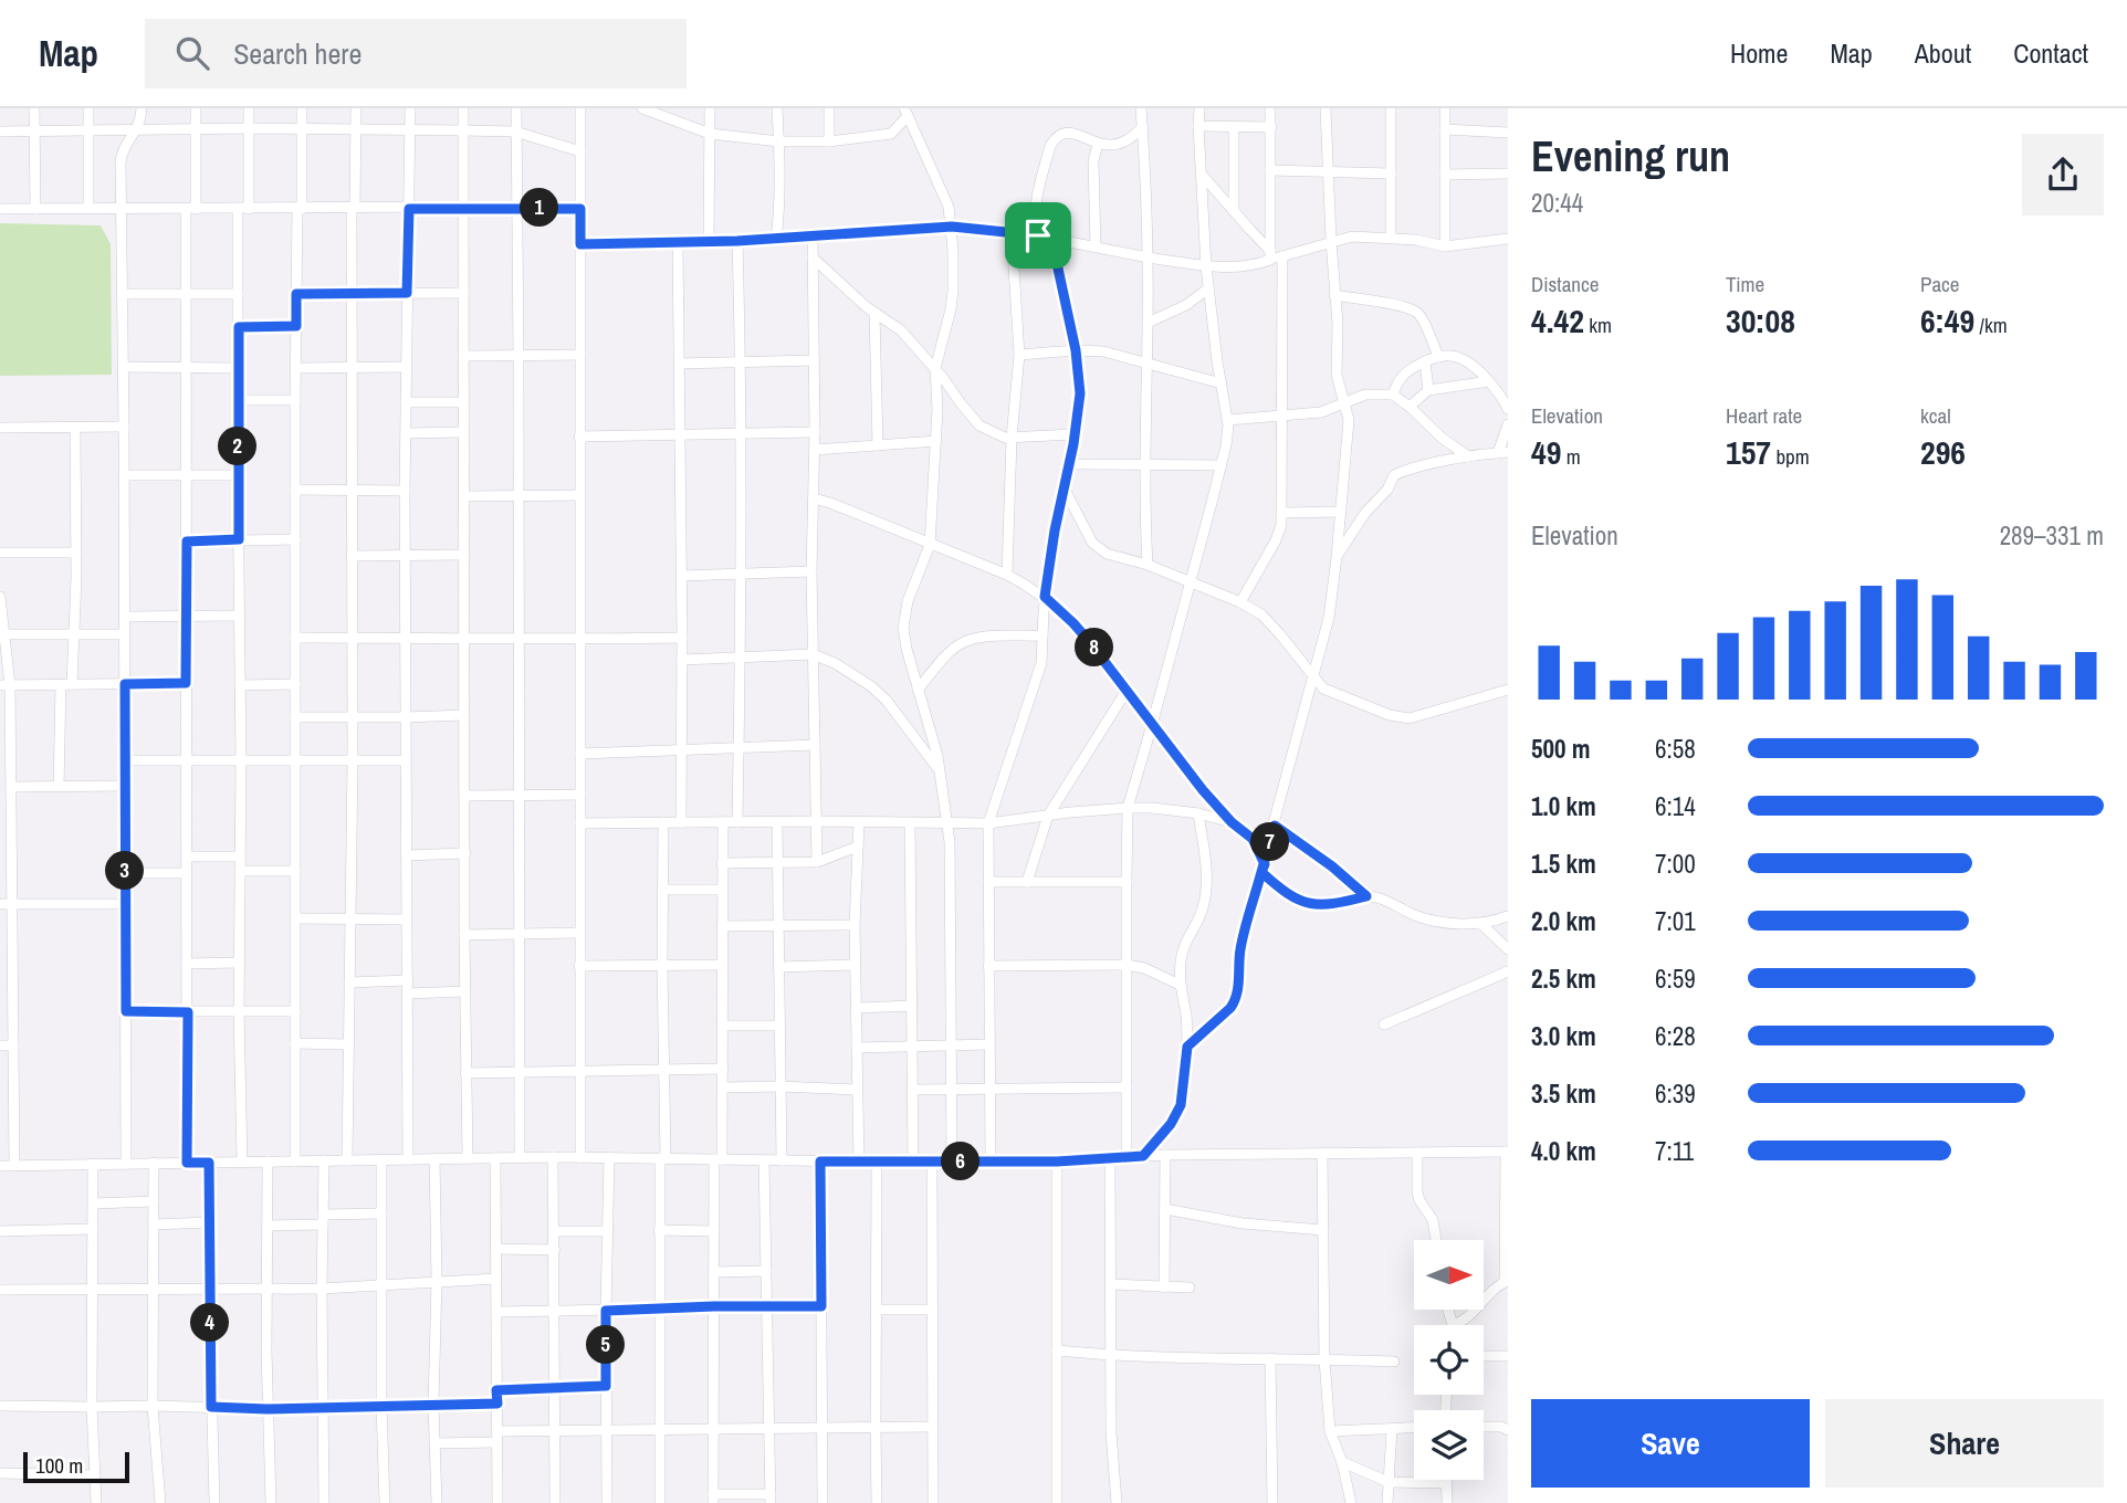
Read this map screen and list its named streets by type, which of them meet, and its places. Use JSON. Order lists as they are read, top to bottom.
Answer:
{
  "scale_bar": "100 m",
  "north": "right",
  "page": {
    "header": "Map",
    "search": "Search here",
    "nav": [
      "Home",
      "Map",
      "About",
      "Contact"
    ],
    "heading": ["Evening run", "20:44"],
    "pins": [
      "1",
      "2",
      "8",
      "7",
      "3",
      "6",
      "4",
      "5"
    ],
    "stats": [
      ["Distance", "4.42 km"],
      ["Time", "30:08"],
      ["Pace", "6:49 /km"],
      ["Elevation", "49 m"],
      ["Heart rate", "157 bpm"],
      ["kcal", "296"]
    ],
    "chart": ["Elevation", "289–331 m"],
    "list": [
      {
        "name": "500 m",
        "note": "6:58"
      },
      {
        "name": "1.0 km",
        "note": "6:14"
      },
      {
        "name": "1.5 km",
        "note": "7:00"
      },
      {
        "name": "2.0 km",
        "note": "7:01"
      },
      {
        "name": "2.5 km",
        "note": "6:59"
      },
      {
        "name": "3.0 km",
        "note": "6:28"
      },
      {
        "name": "3.5 km",
        "note": "6:39"
      },
      {
        "name": "4.0 km",
        "note": "7:11"
      }
    ],
    "buttons": ["Save", "Share"],
    "scale": "100 m"
  }
}
